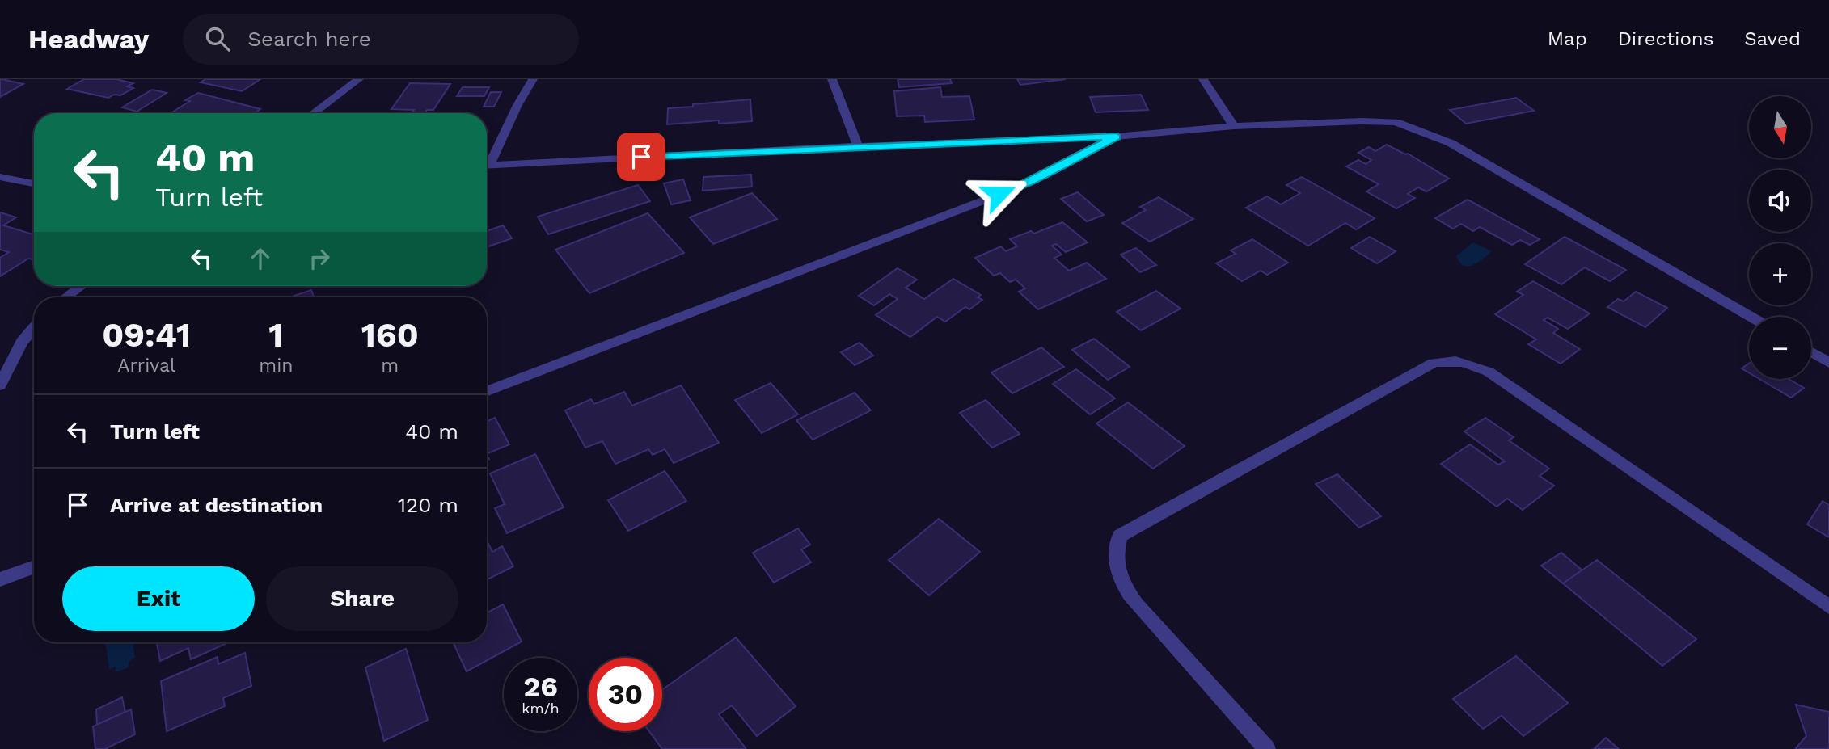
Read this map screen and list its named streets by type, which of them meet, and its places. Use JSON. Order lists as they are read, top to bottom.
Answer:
{
  "north": "bottom",
  "page": {
    "header": "Headway",
    "search": "Search here",
    "nav": ["Map", "Directions", "Saved"],
    "map_buttons": ["+", "−"],
    "turn": ["40 m", "Turn left"],
    "eta": [
      "09:41",
      "Arrival",
      "1",
      "min",
      "160",
      "m"
    ],
    "list": [
      {
        "name": "Turn left",
        "value": "40 m"
      },
      {
        "name": "Arrive at destination",
        "value": "120 m"
      }
    ],
    "buttons": ["Exit", "Share"],
    "speed": "26 km/h",
    "limit": "30"
  }
}
